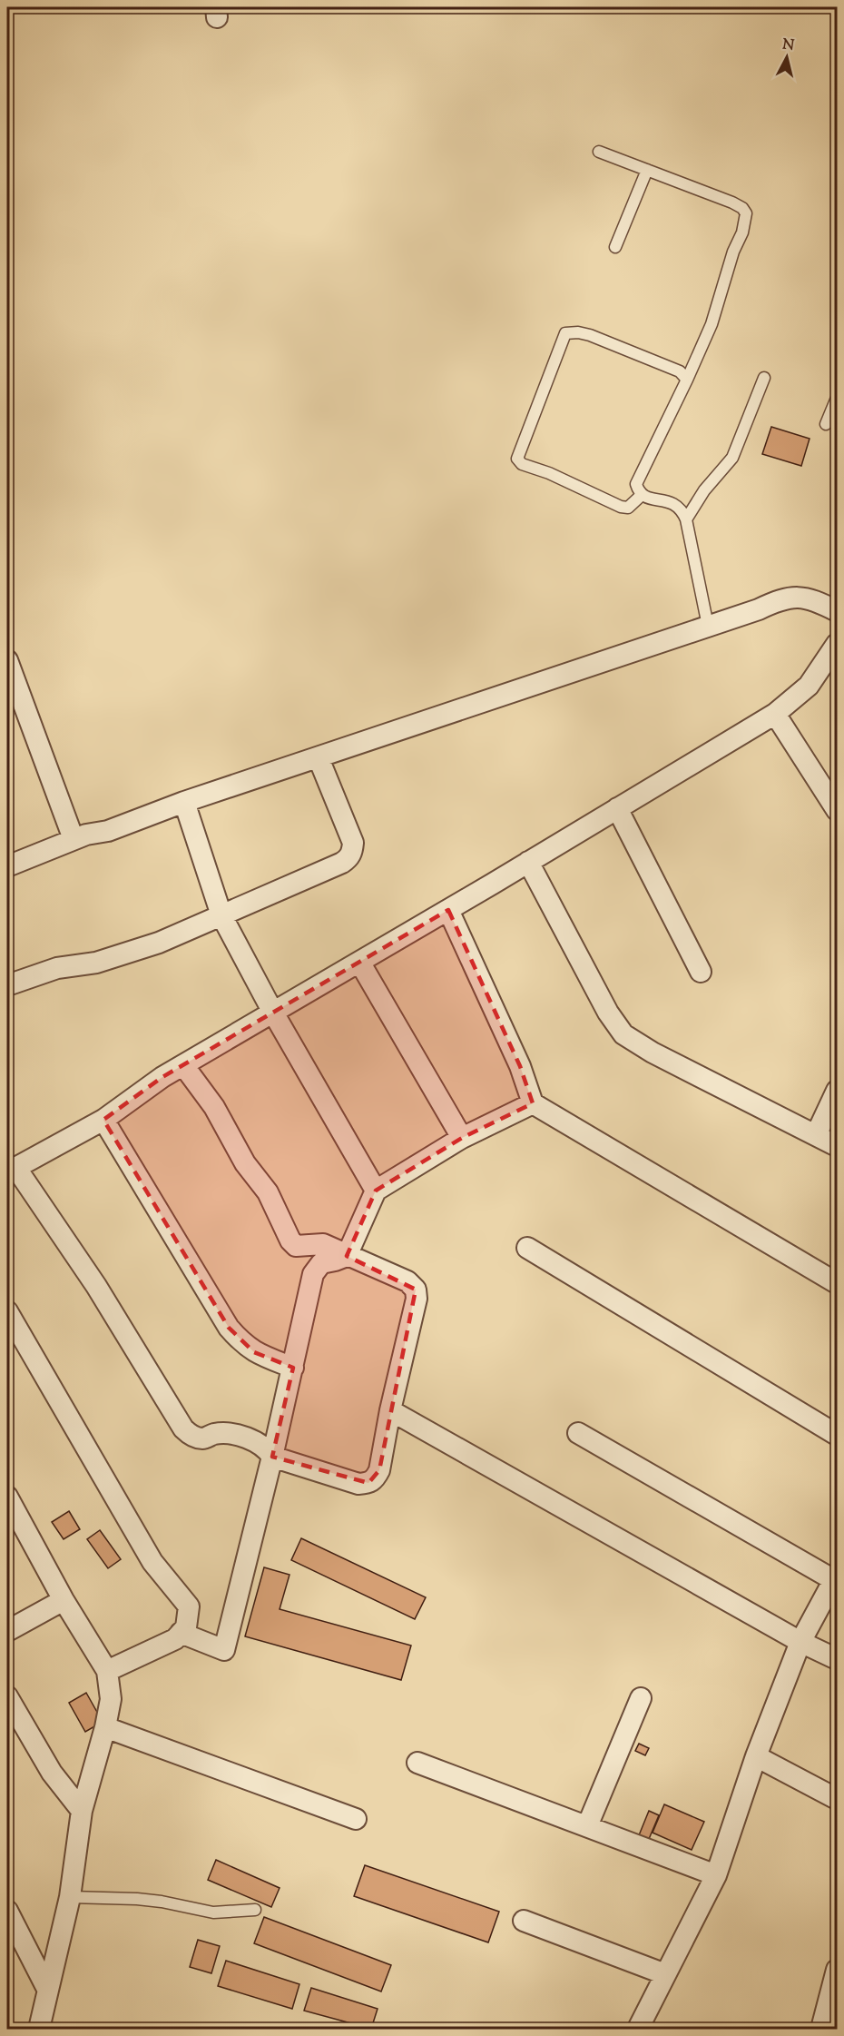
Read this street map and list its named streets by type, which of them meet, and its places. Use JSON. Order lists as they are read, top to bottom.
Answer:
{
  "north": "top"
}
